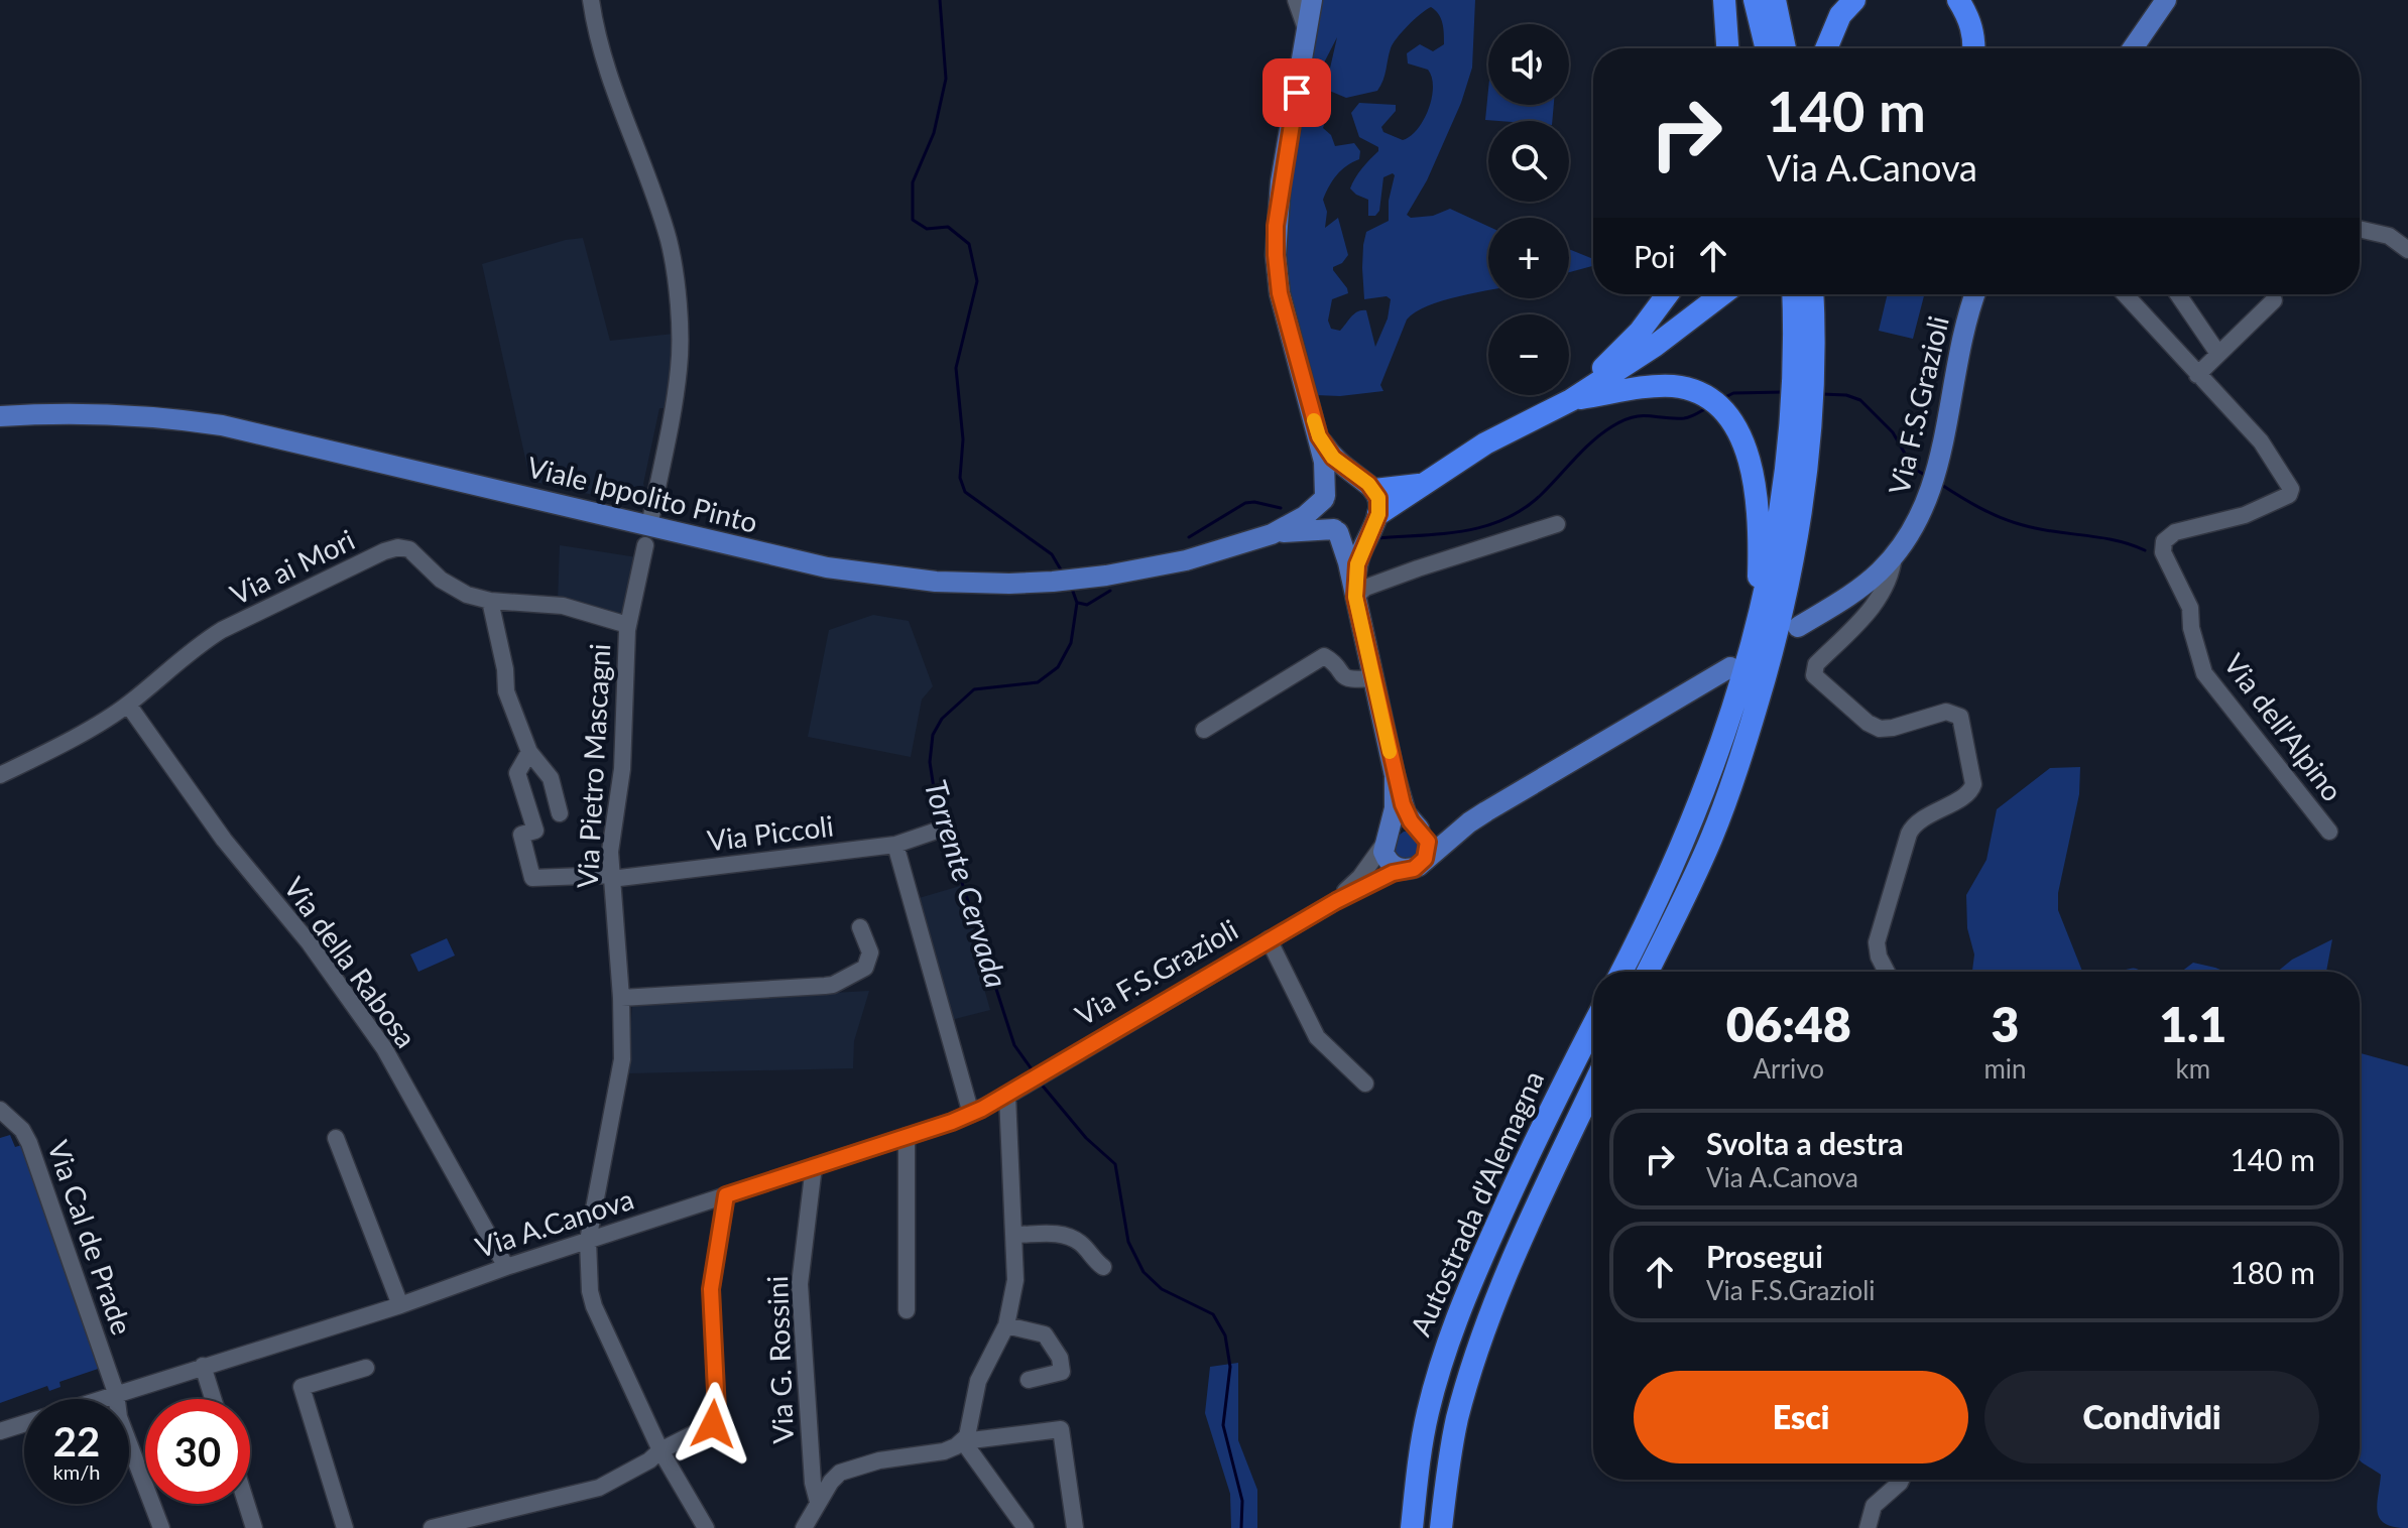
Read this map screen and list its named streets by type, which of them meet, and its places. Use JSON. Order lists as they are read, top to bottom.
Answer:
{
  "streets": {
    "highway": ["Autostrada d'Alemagna"],
    "main road": ["Via F.S.Grazioli", "Viale Ippolito Pinto"],
    "street": [
      "Via ai Mori",
      "Via dell'Alpino",
      "Via Pietro Mascagni",
      "Via Piccoli",
      "Via della Rabosa",
      "Via A.Canova",
      "Via Cal de Prade",
      "Via G. Rossini"
    ]
  },
  "crossings": [
    ["Via F.S.Grazioli", "Via A.Canova"],
    ["Viale Ippolito Pinto", "Via Pietro Mascagni"],
    ["Via ai Mori", "Via Pietro Mascagni"],
    ["Via ai Mori", "Via della Rabosa"],
    ["Via Pietro Mascagni", "Via Piccoli"],
    ["Via Pietro Mascagni", "Via A.Canova"],
    ["Via della Rabosa", "Via A.Canova"],
    ["Via A.Canova", "Via Cal de Prade"],
    ["Via A.Canova", "Via G. Rossini"]
  ],
  "water": ["Torrente Cervada"],
  "page": {
    "map_buttons": ["+", "−"],
    "turn": ["140 m", "Via A.Canova"],
    "then": "Poi",
    "eta": [
      "06:48",
      "Arrivo",
      "3",
      "min",
      "1.1",
      "km"
    ],
    "list": [
      {
        "name": "Svolta a destra",
        "note": "Via A.Canova",
        "value": "140 m"
      },
      {
        "name": "Prosegui",
        "note": "Via F.S.Grazioli",
        "value": "180 m"
      }
    ],
    "buttons": ["Esci", "Condividi"],
    "speed": "22 km/h",
    "limit": "30"
  }
}
